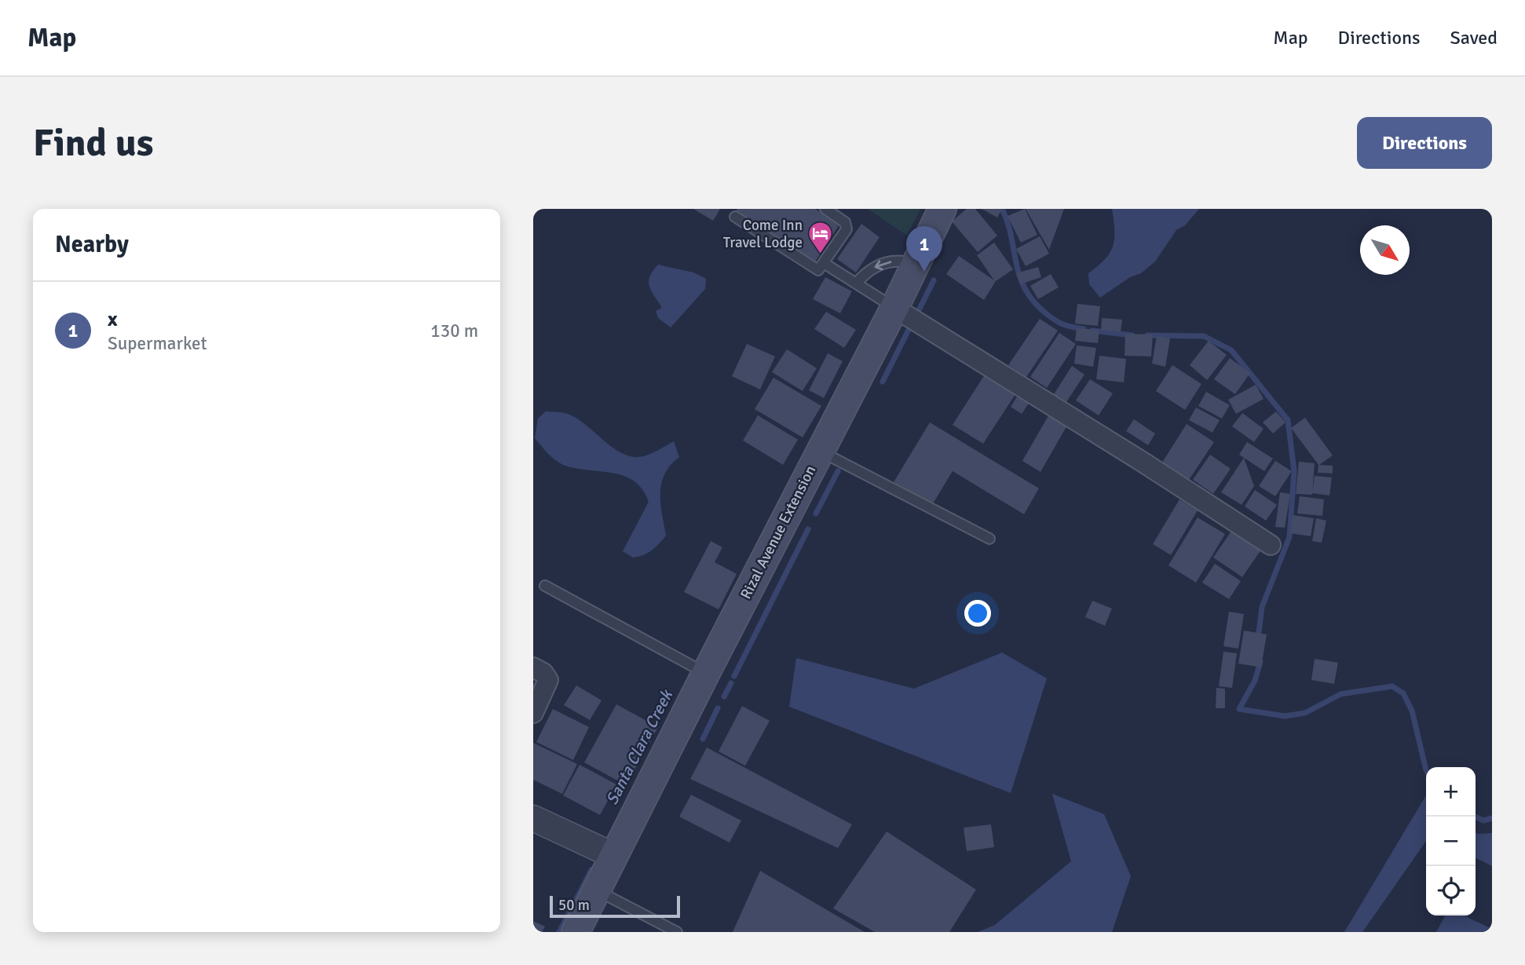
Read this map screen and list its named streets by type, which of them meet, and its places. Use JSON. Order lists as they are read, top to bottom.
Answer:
{
  "streets": {
    "main road": ["Rizal Avenue Extension"]
  },
  "water": ["Santa Clara Creek"],
  "places": {
    "hotel": ["Come Inn Travel Lodge"]
  },
  "scale_bar": "50 m",
  "north": "bottom right",
  "page": {
    "header": "Map",
    "nav": ["Map", "Directions", "Saved"],
    "buttons": "Directions",
    "title": "Find us",
    "heading": "Nearby",
    "pins": "1",
    "list": [
      {
        "mark": "1",
        "name": "x",
        "note": "Supermarket",
        "value": "130 m"
      }
    ],
    "map_buttons": ["+", "−"],
    "scale": "50 m"
  }
}
